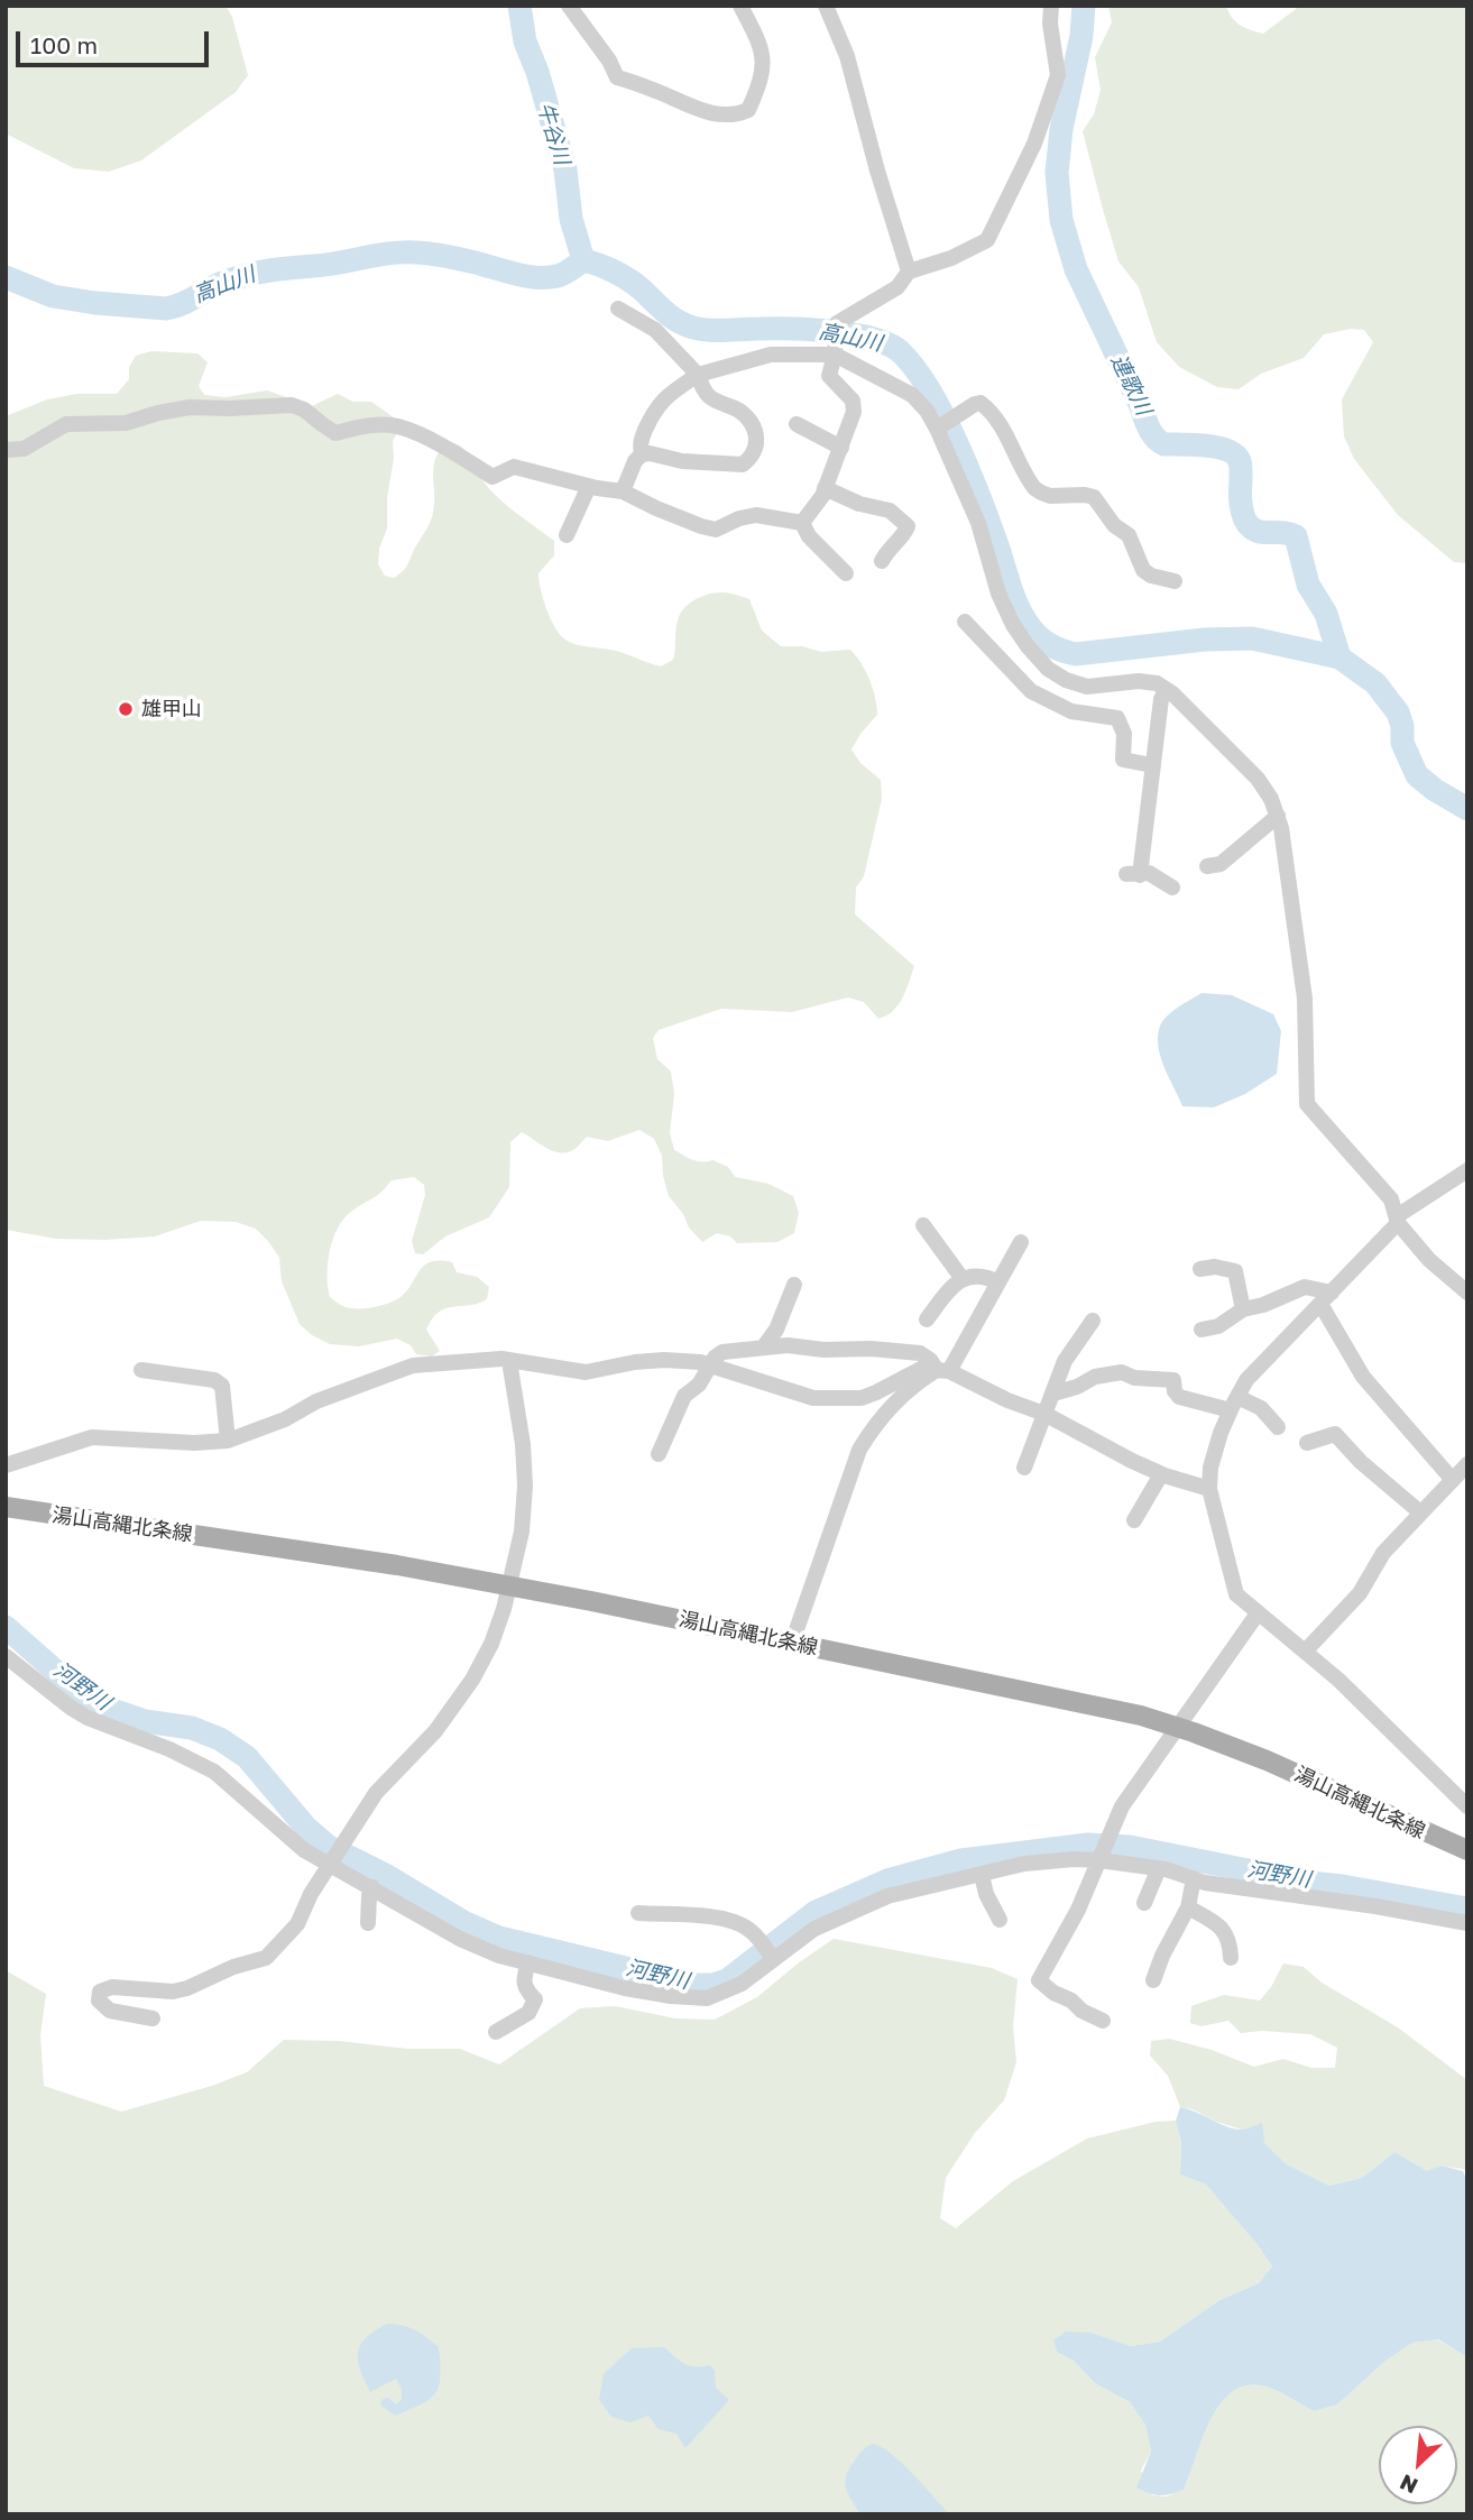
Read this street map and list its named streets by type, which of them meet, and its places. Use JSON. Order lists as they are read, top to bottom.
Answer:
{
  "streets": {
    "main road": ["湯山高縄北条線"]
  },
  "water": [
    "牛谷川",
    "高山川",
    "連歌川",
    "河野川"
  ],
  "places": ["雄甲山"],
  "scale_bar": "100 m",
  "north": "bottom left"
}
